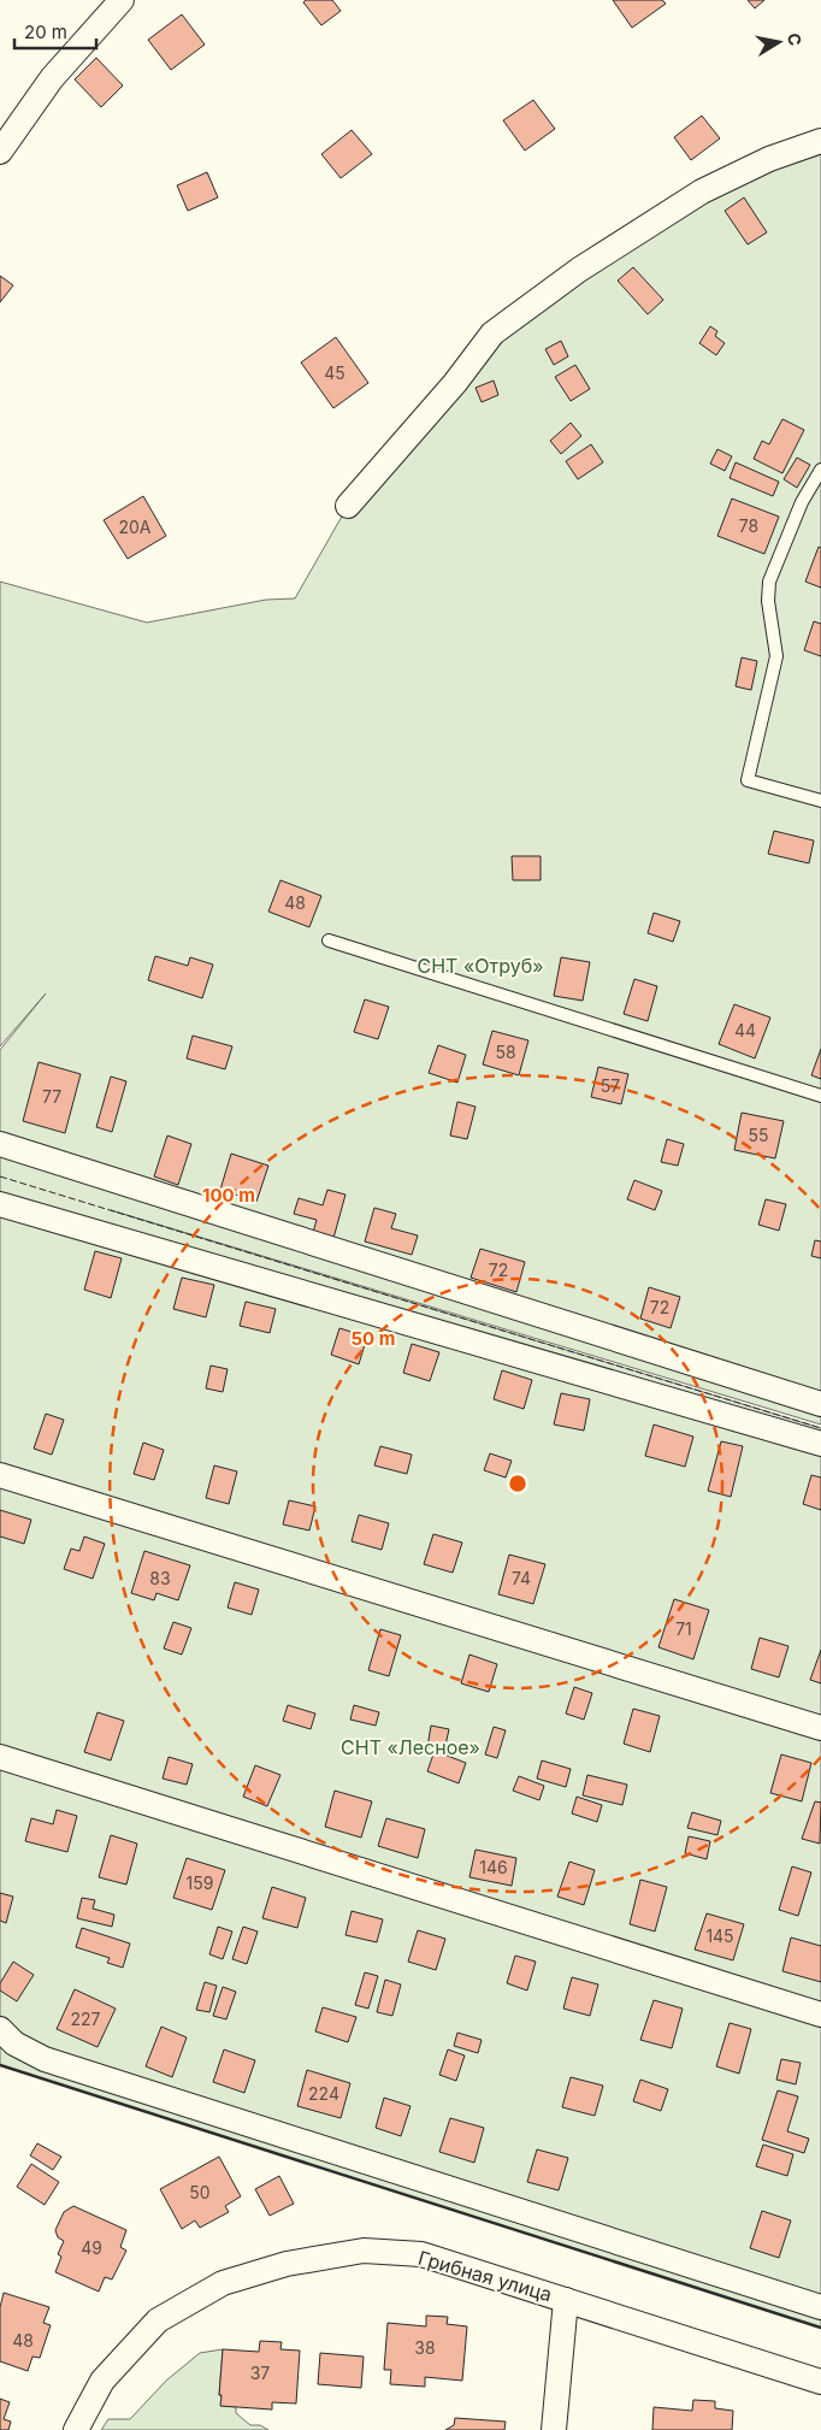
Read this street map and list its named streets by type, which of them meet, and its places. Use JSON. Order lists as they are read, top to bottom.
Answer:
{
  "streets": {
    "street": ["Грибная улица"]
  },
  "parks": ["СНТ «Отруб»", "СНТ «Лесное»"],
  "house_numbers": [
    "45",
    "78",
    "20А",
    "48",
    "44",
    "58",
    "57",
    "77",
    "55",
    "72",
    "72",
    "83",
    "74",
    "71",
    "146",
    "159",
    "145",
    "227",
    "224",
    "50",
    "49",
    "48",
    "38",
    "37"
  ],
  "scale_bar": "20 m",
  "north": "right",
  "rings": ["100 m", "50 m"]
}
